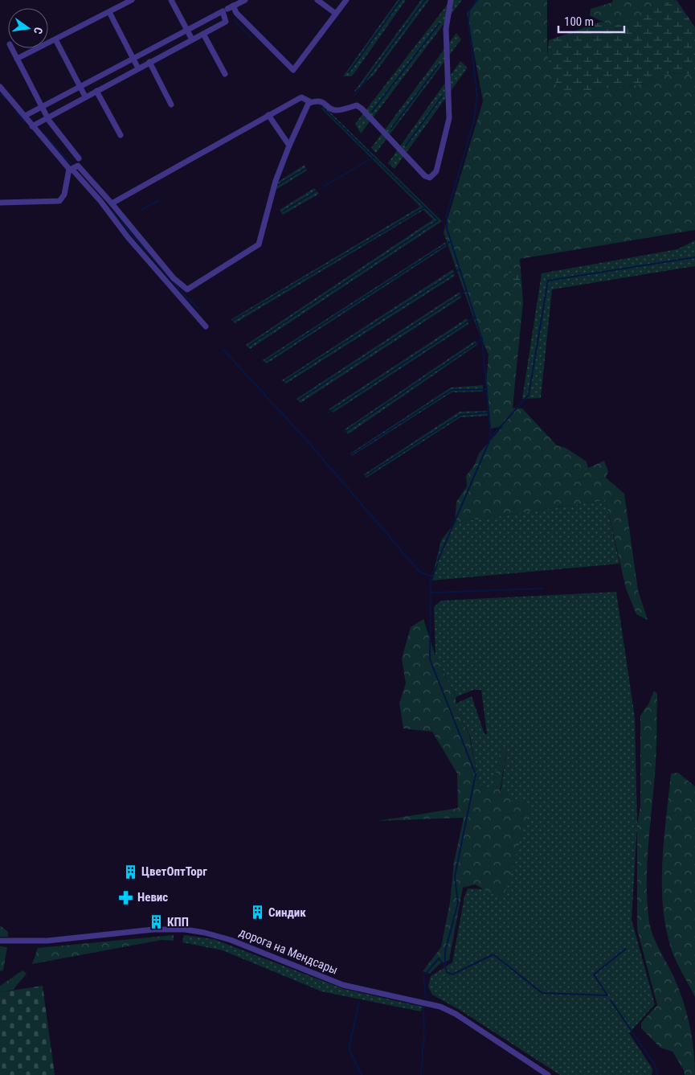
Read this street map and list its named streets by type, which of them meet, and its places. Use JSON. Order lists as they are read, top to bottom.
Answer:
{
  "streets": {
    "street": ["дорога на Мендсары"]
  },
  "places": {
    "building": ["ЦветОптТорг", "Синдик", "КПП"],
    "pharmacy": ["Невис"]
  },
  "scale_bar": "100 m",
  "north": "right"
}
